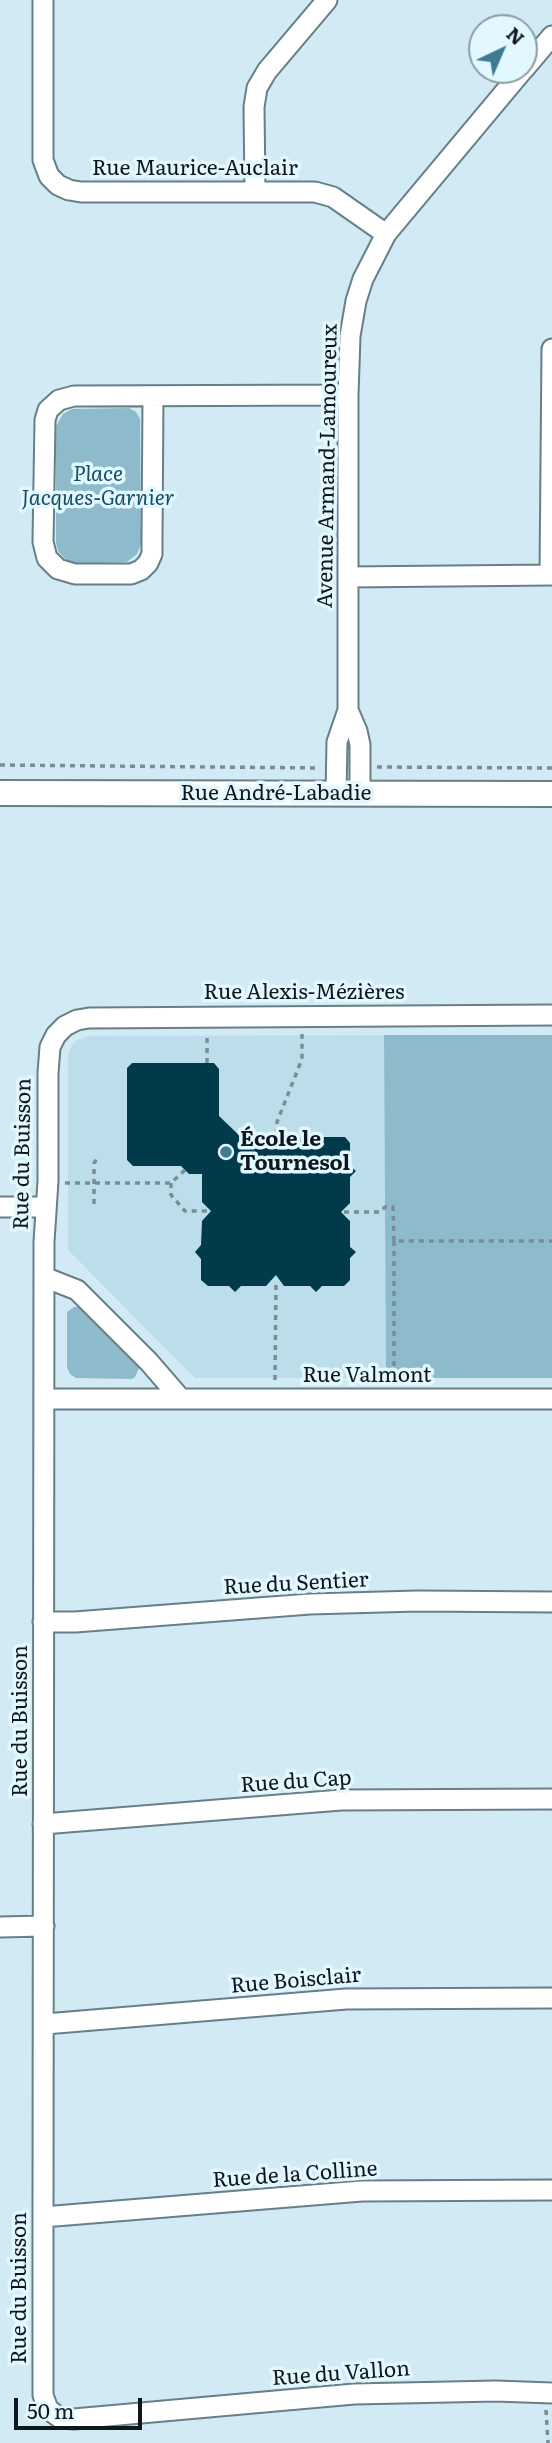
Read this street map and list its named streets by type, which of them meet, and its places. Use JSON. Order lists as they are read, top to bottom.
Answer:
{
  "streets": {
    "street": [
      "Rue Maurice-Auclair",
      "Avenue Armand-Lamoureux",
      "Rue André-Labadie",
      "Rue Alexis-Mézières",
      "Rue du Buisson",
      "Rue Valmont",
      "Rue du Sentier",
      "Rue du Cap",
      "Rue Boisclair",
      "Rue de la Colline",
      "Rue du Vallon"
    ]
  },
  "crossings": [
    ["Rue Maurice-Auclair", "Avenue Armand-Lamoureux"],
    ["Avenue Armand-Lamoureux", "Rue André-Labadie"],
    ["Rue Alexis-Mézières", "Rue du Buisson"],
    ["Rue du Buisson", "Rue Valmont"],
    ["Rue du Buisson", "Rue du Sentier"],
    ["Rue du Buisson", "Rue du Cap"],
    ["Rue du Buisson", "Rue Boisclair"],
    ["Rue du Buisson", "Rue de la Colline"],
    ["Rue du Buisson", "Rue du Vallon"]
  ],
  "parks": ["Place Jacques-Garnier"],
  "places": ["École le Tournesol"],
  "scale_bar": "50 m",
  "north": "top right"
}
